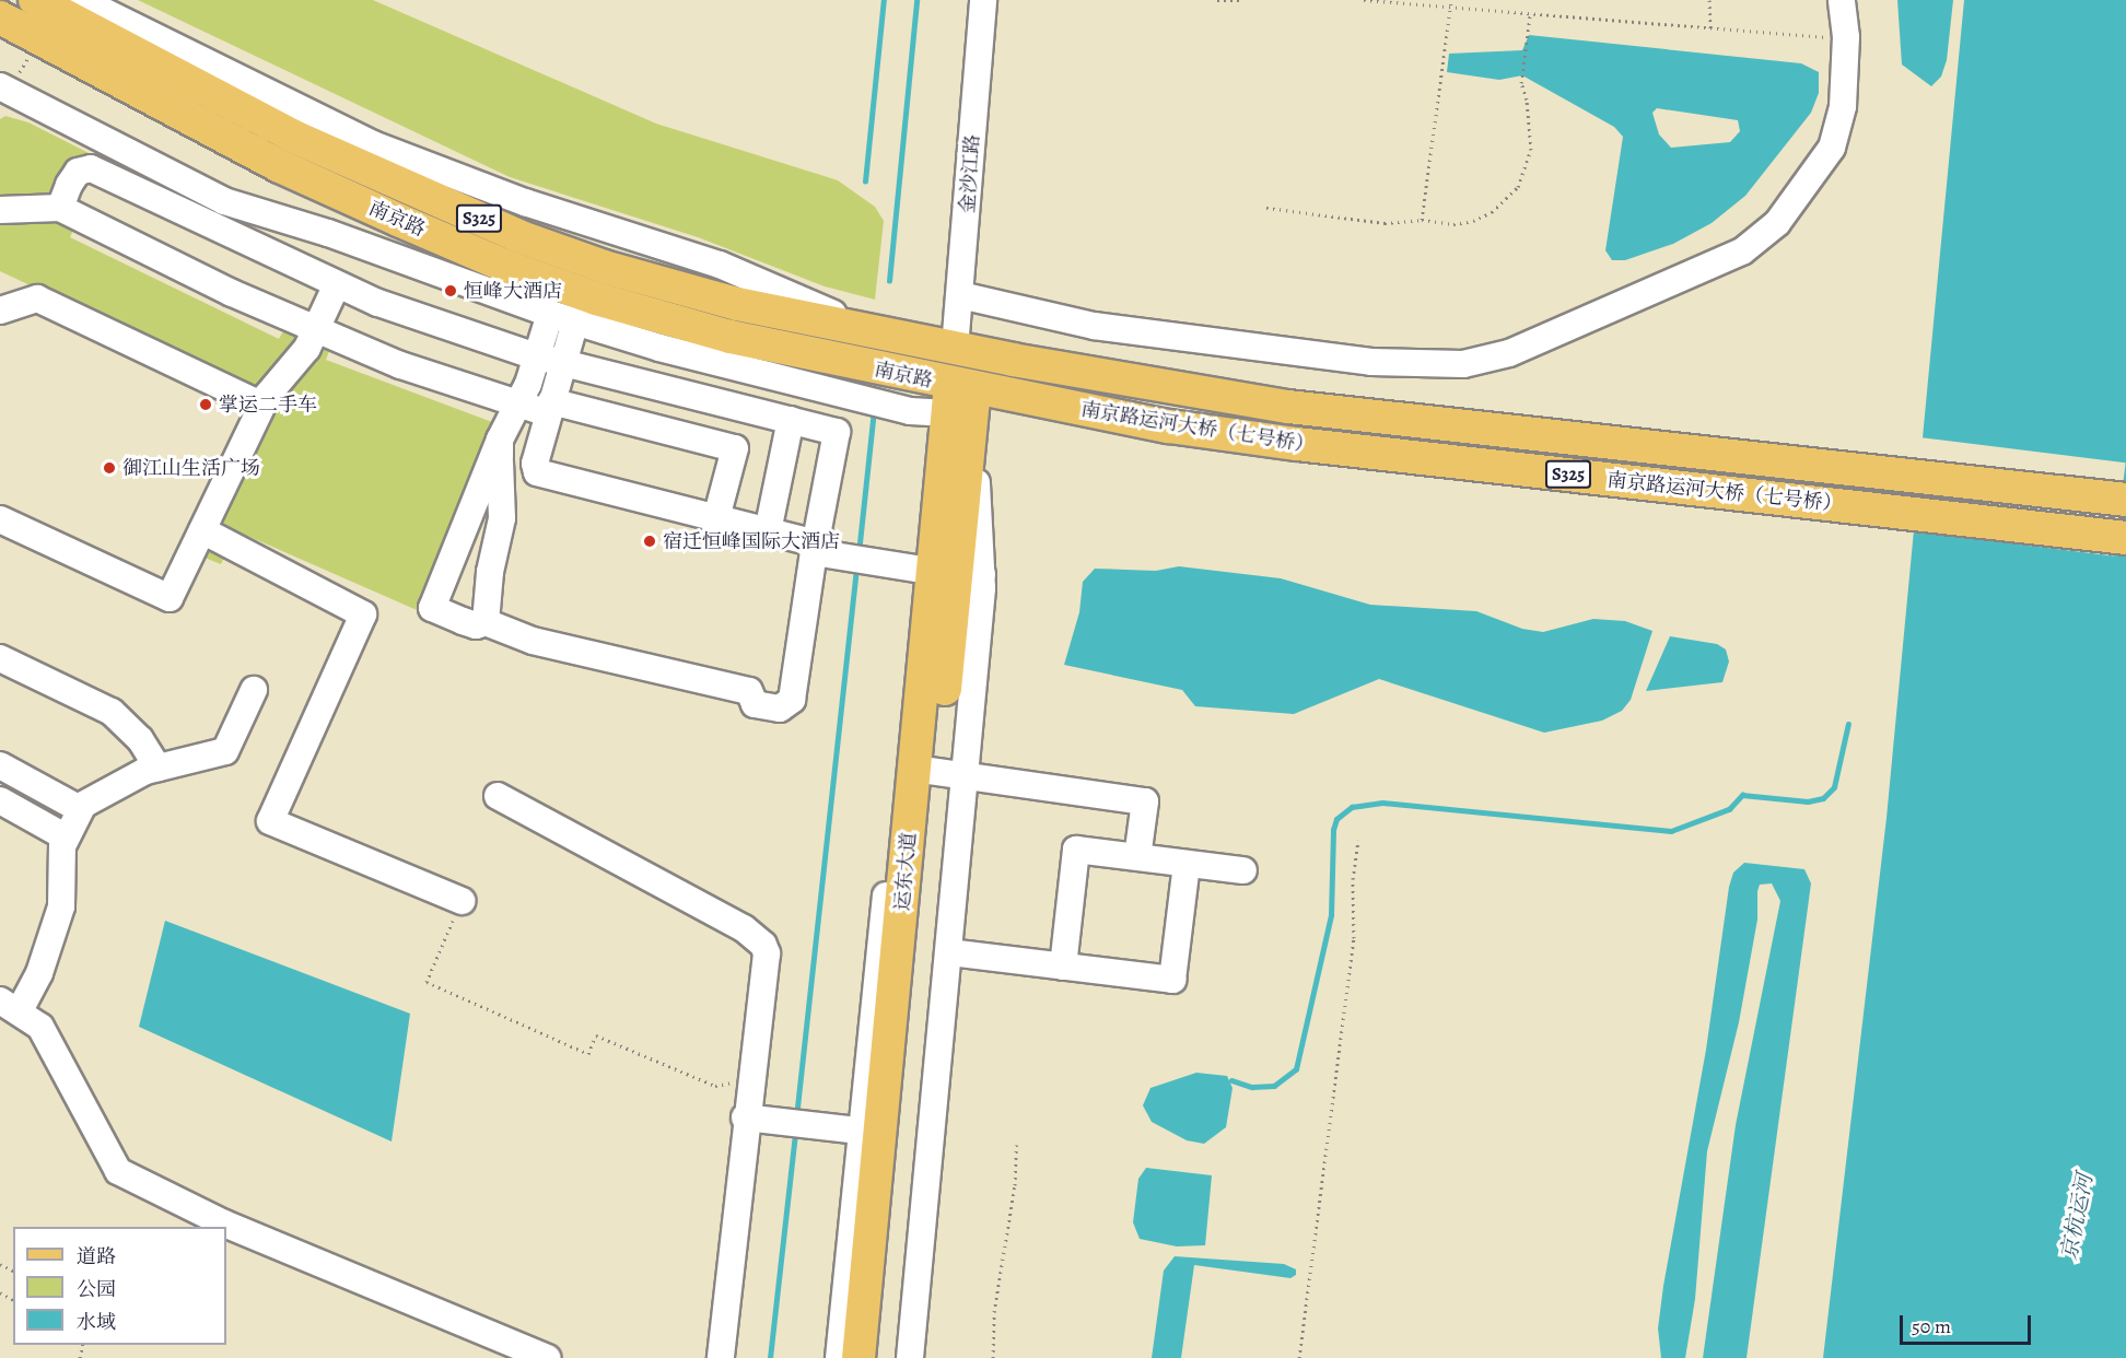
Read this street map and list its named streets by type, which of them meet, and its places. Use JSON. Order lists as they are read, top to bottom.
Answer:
{
  "streets": {
    "main road": [
      "南京路",
      "S325",
      "南京路运河大桥（七号桥）",
      "运东大道"
    ],
    "street": ["金沙江路"]
  },
  "crossings": [
    ["金沙江路", "南京路"],
    ["南京路", "南京路运河大桥（七号桥）"],
    ["南京路", "运东大道"]
  ],
  "water": ["京杭运河"],
  "places": [
    "恒峰大酒店",
    "掌运二手车",
    "御江山生活广场",
    "宿迁恒峰国际大酒店"
  ],
  "legend": ["道路", "公园", "水域"],
  "scale_bar": "50 m"
}
